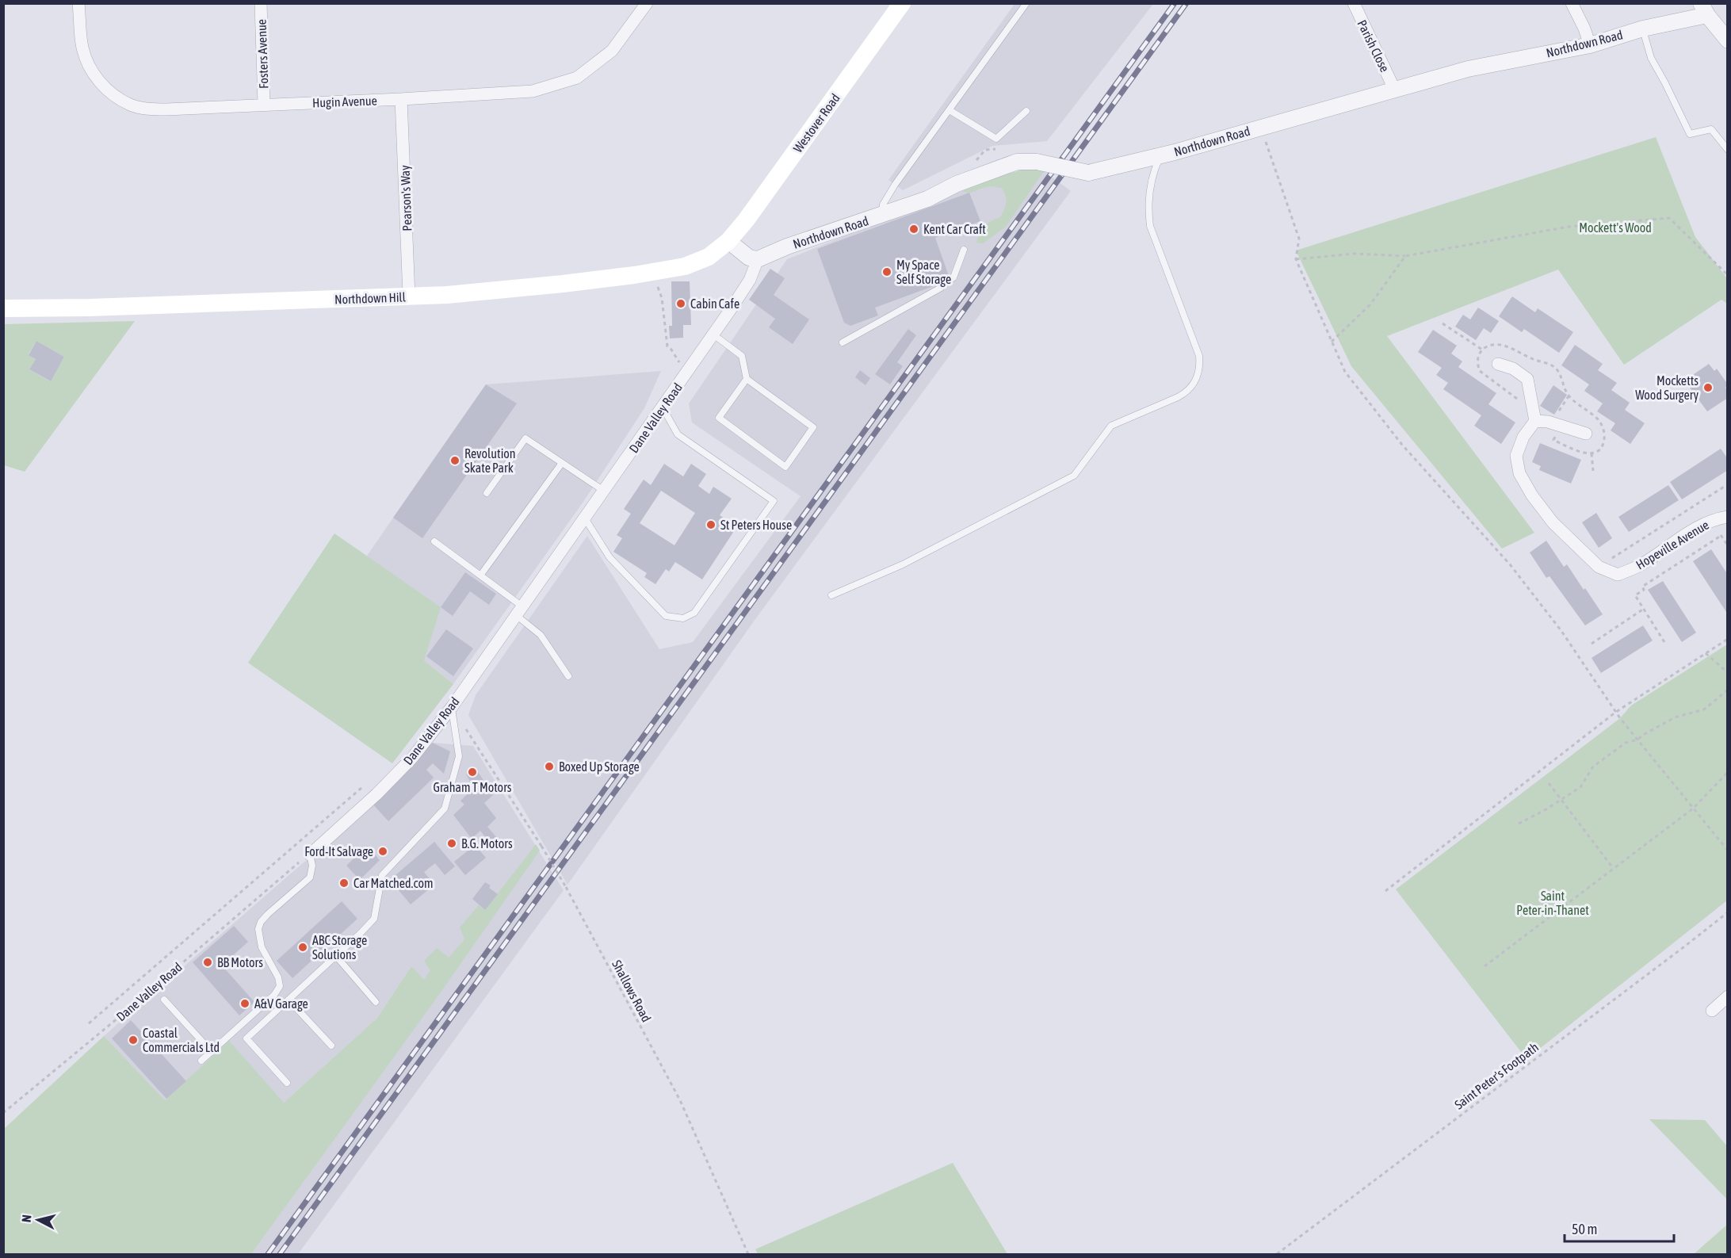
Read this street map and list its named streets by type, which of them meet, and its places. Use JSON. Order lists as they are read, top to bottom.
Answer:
{
  "streets": {
    "main road": ["Westover Road", "Northdown Hill"],
    "street": [
      "Northdown Road",
      "Parish Close",
      "Fosters Avenue",
      "Hugin Avenue",
      "Pearson's Way",
      "Dane Valley Road",
      "Hopeville Avenue"
    ],
    "path": ["Shallows Road", "Saint Peter's Footpath"]
  },
  "crossings": [
    ["Northdown Road", "Parish Close"],
    ["Northdown Road", "Dane Valley Road"],
    ["Fosters Avenue", "Hugin Avenue"],
    ["Hugin Avenue", "Pearson's Way"],
    ["Westover Road", "Northdown Hill"],
    ["Pearson's Way", "Northdown Hill"]
  ],
  "parks": ["Mockett's Wood", "Saint Peter-in-Thanet"],
  "places": [
    "Kent Car Craft",
    "My Space Self Storage",
    "Cabin Cafe",
    "Mocketts Wood Surgery",
    "Revolution Skate Park",
    "St Peters House",
    "Boxed Up Storage",
    "Graham T Motors",
    "B.G. Motors",
    "Ford-It Salvage",
    "Car Matched.com",
    "ABC Storage Solutions",
    "BB Motors",
    "A&V Garage",
    "Coastal Commercials Ltd"
  ],
  "scale_bar": "50 m",
  "north": "left"
}
